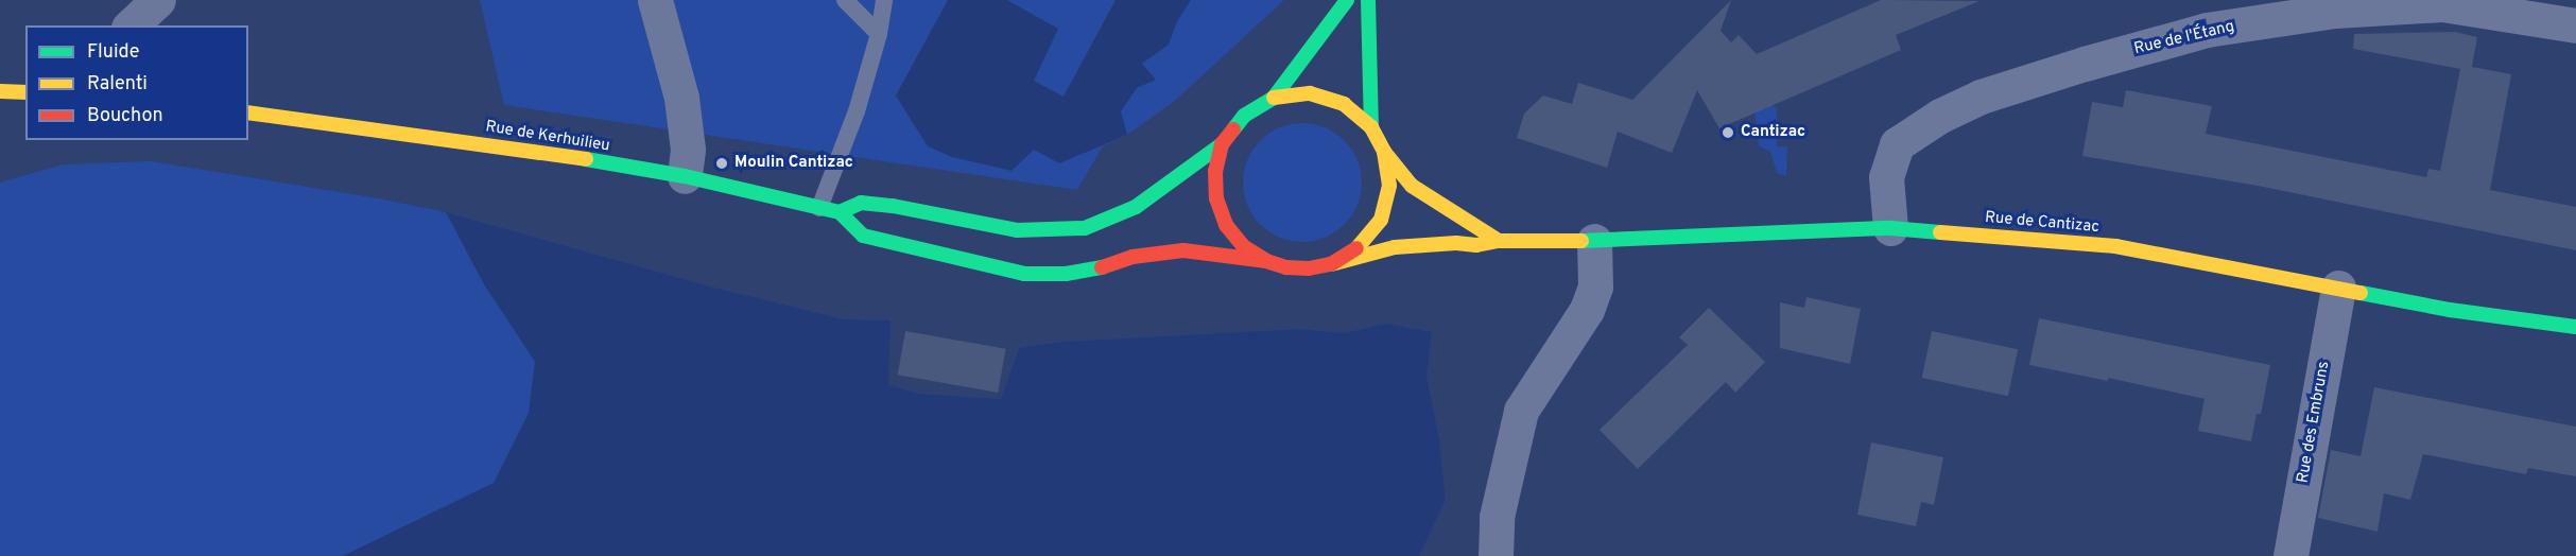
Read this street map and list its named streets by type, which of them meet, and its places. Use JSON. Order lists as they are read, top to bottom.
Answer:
{
  "streets": {
    "main road": ["Rue de Kerhuilieu", "Rue de Cantizac"],
    "street": ["Rue de l'Étang", "Rue des Embruns"]
  },
  "crossings": [
    ["Rue de l'Étang", "Rue de Cantizac"],
    ["Rue de Kerhuilieu", "Rue de Cantizac"],
    ["Rue de Cantizac", "Rue des Embruns"]
  ],
  "places": ["Cantizac", "Moulin Cantizac"],
  "legend": ["Fluide", "Ralenti", "Bouchon"]
}
